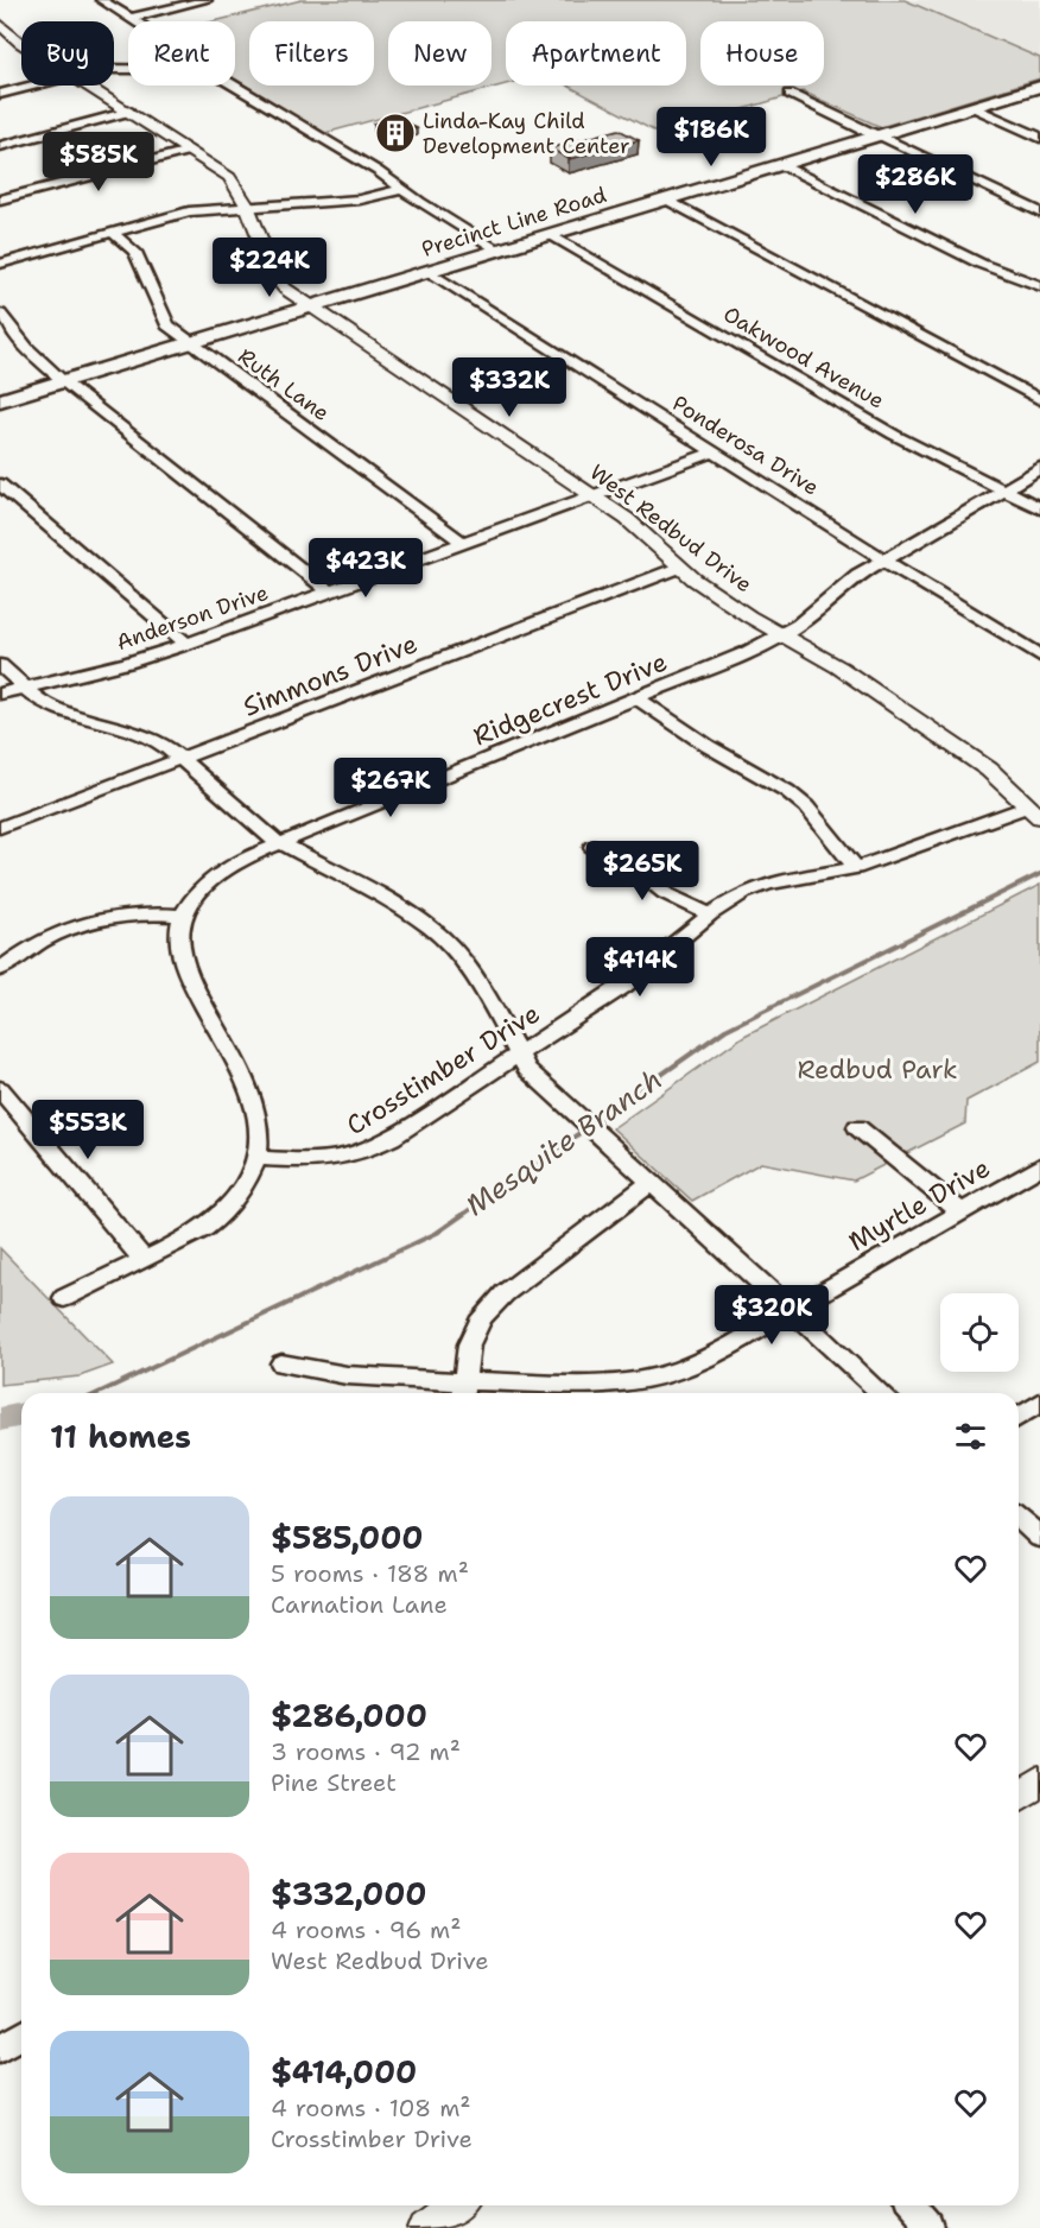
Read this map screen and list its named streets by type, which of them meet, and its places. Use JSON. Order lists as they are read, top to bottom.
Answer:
{
  "streets": {
    "main road": ["Precinct Line Road"],
    "street": [
      "Oakwood Avenue",
      "Ruth Lane",
      "Ponderosa Drive",
      "West Redbud Drive",
      "Anderson Drive",
      "Simmons Drive",
      "Ridgecrest Drive",
      "Crosstimber Drive",
      "Myrtle Drive"
    ]
  },
  "crossings": [
    ["Precinct Line Road", "Oakwood Avenue"],
    ["Precinct Line Road", "Ruth Lane"],
    ["Precinct Line Road", "Ponderosa Drive"],
    ["Precinct Line Road", "West Redbud Drive"],
    ["Oakwood Avenue", "Ridgecrest Drive"],
    ["Ruth Lane", "Anderson Drive"],
    ["Ponderosa Drive", "Anderson Drive"],
    ["Ponderosa Drive", "Ridgecrest Drive"],
    ["West Redbud Drive", "Anderson Drive"],
    ["West Redbud Drive", "Simmons Drive"],
    ["West Redbud Drive", "Ridgecrest Drive"],
    ["West Redbud Drive", "Crosstimber Drive"]
  ],
  "water": ["Mesquite Branch"],
  "parks": ["Redbud Park"],
  "places": {
    "building": ["Linda-Kay Child Development Center"]
  },
  "page": {
    "chip": [
      "Buy",
      "Rent",
      "Filters",
      "New",
      "Apartment",
      "House"
    ],
    "price": [
      "$186K",
      "$585K",
      "$286K",
      "$224K",
      "$332K",
      "$423K",
      "$267K",
      "$265K",
      "$414K",
      "$553K",
      "$320K"
    ],
    "heading": "11 homes",
    "list": [
      {
        "name": "$585,000",
        "note": "5 rooms · 188 m² · Carnation Lane"
      },
      {
        "name": "$286,000",
        "note": "3 rooms · 92 m² · Pine Street"
      },
      {
        "name": "$332,000",
        "note": "4 rooms · 96 m² · West Redbud Drive"
      },
      {
        "name": "$414,000",
        "note": "4 rooms · 108 m² · Crosstimber Drive"
      }
    ]
  }
}
